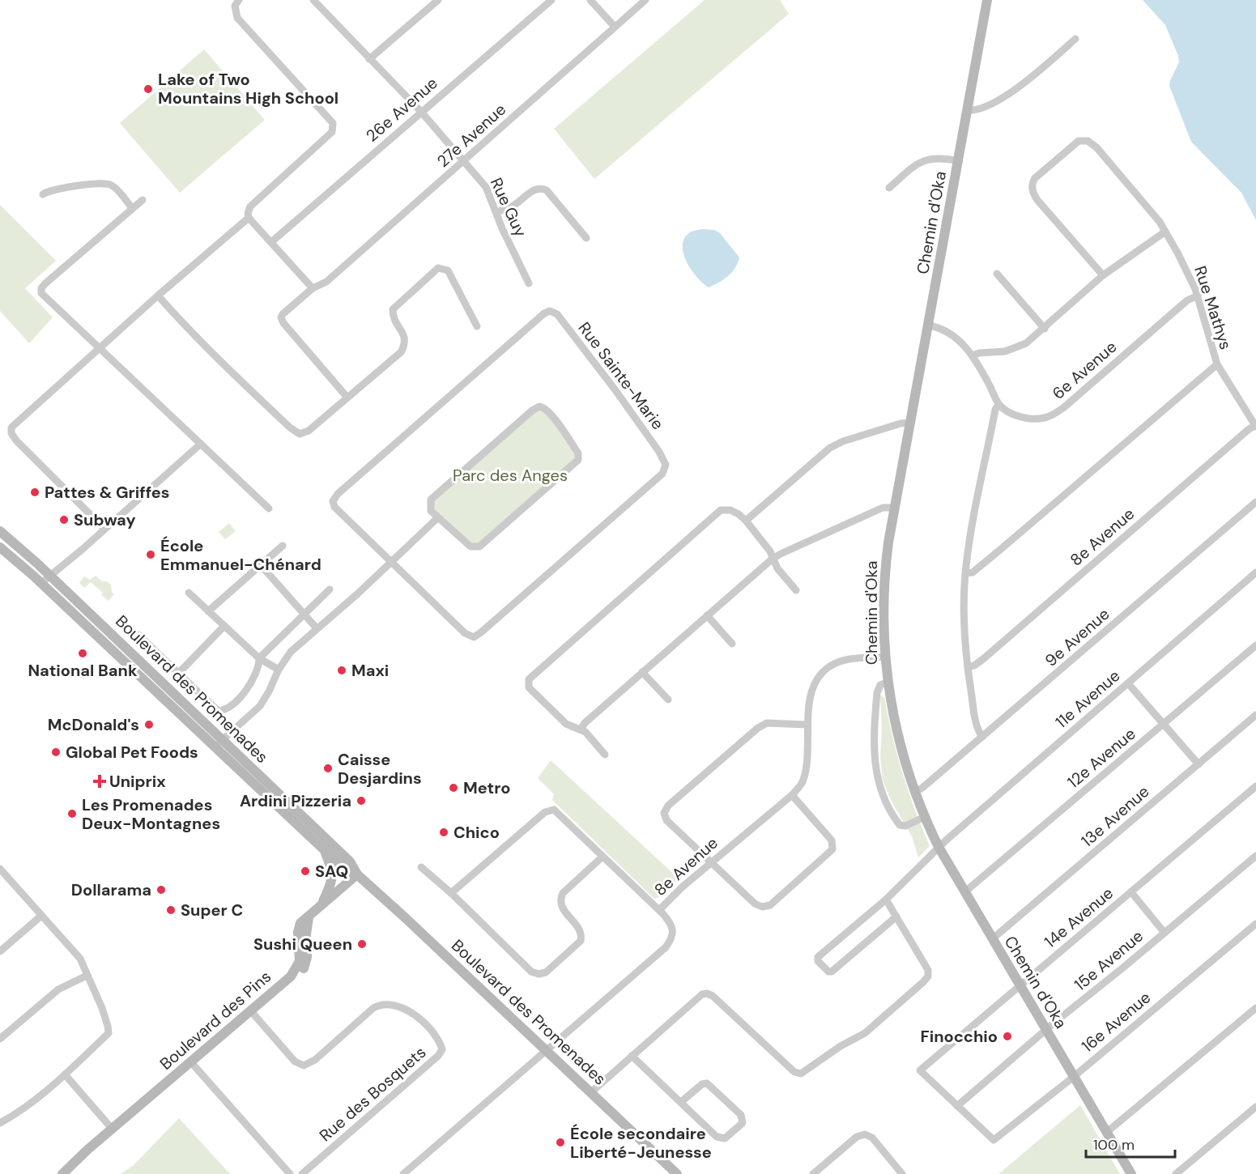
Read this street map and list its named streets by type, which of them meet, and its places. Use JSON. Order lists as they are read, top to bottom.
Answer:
{
  "streets": {
    "street": [
      "26e Avenue",
      "27e Avenue",
      "Rue Guy",
      "Chemin d'Oka",
      "Rue Mathys",
      "6e Avenue",
      "Rue Sainte-Marie",
      "8e Avenue",
      "9e Avenue",
      "Boulevard des Promenades",
      "11e Avenue",
      "12e Avenue",
      "13e Avenue",
      "14e Avenue",
      "15e Avenue",
      "Boulevard des Pins",
      "16e Avenue",
      "Rue des Bosquets"
    ]
  },
  "crossings": [
    ["26e Avenue", "Rue Guy"],
    ["27e Avenue", "Rue Guy"],
    ["Chemin d'Oka", "8e Avenue"],
    ["Chemin d'Oka", "9e Avenue"],
    ["Chemin d'Oka", "11e Avenue"],
    ["Chemin d'Oka", "12e Avenue"],
    ["Chemin d'Oka", "13e Avenue"],
    ["Chemin d'Oka", "14e Avenue"],
    ["Chemin d'Oka", "15e Avenue"],
    ["Chemin d'Oka", "16e Avenue"],
    ["Rue Mathys", "6e Avenue"],
    ["Rue Mathys", "8e Avenue"],
    ["8e Avenue", "Boulevard des Promenades"],
    ["14e Avenue", "15e Avenue"],
    ["14e Avenue", "16e Avenue"],
    ["15e Avenue", "16e Avenue"],
    ["Boulevard des Pins", "Rue des Bosquets"]
  ],
  "parks": ["Parc des Anges"],
  "places": {
    "other": [
      "Lake of Two Mountains High School",
      "Pattes & Griffes",
      "Subway",
      "École Emmanuel-Chénard",
      "National Bank",
      "Maxi",
      "McDonald's",
      "Global Pet Foods",
      "Caisse Desjardins",
      "Metro",
      "Ardini Pizzeria",
      "Les Promenades Deux-Montagnes",
      "Chico",
      "SAQ",
      "Dollarama",
      "Super C",
      "Sushi Queen",
      "Finocchio",
      "École secondaire Liberté-Jeunesse"
    ],
    "health": ["Uniprix"]
  },
  "scale_bar": "100 m"
}
